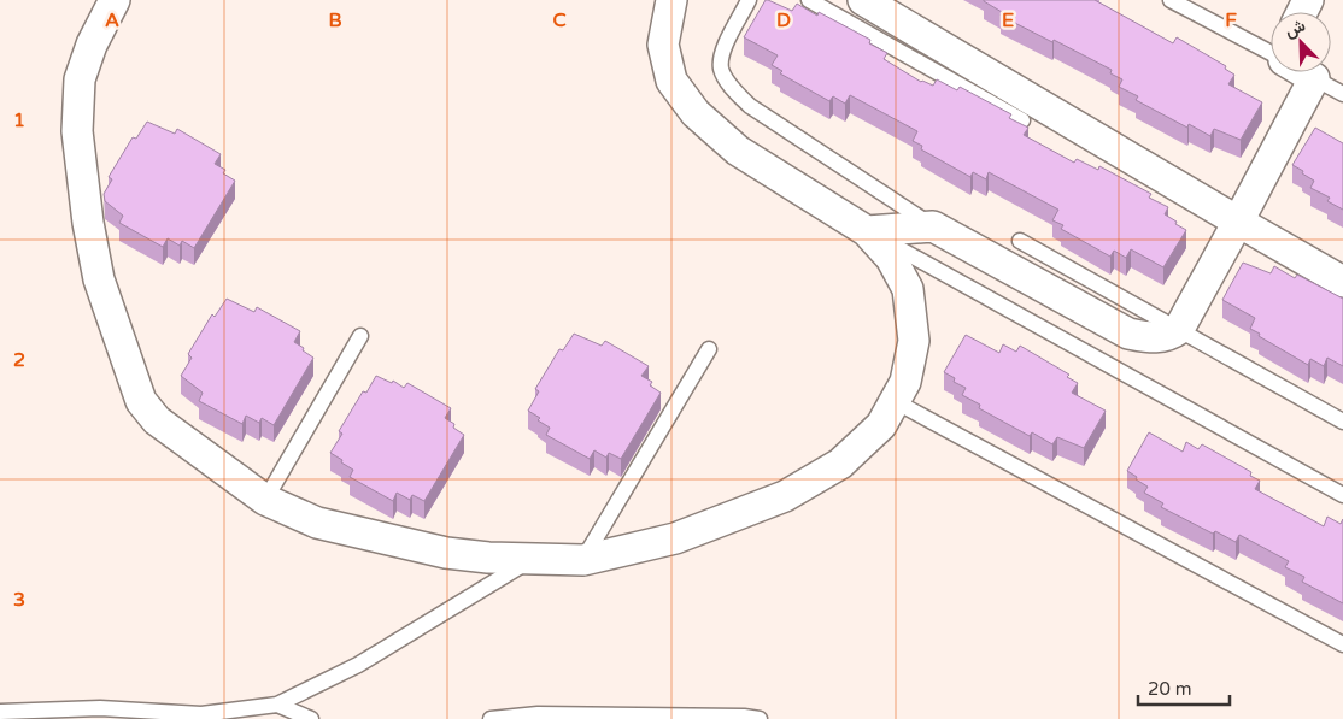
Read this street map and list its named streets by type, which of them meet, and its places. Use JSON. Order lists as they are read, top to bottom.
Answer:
{
  "scale_bar": "20 m",
  "north": "top left",
  "grid": {
    "columns": [
      "A",
      "B",
      "C",
      "D",
      "E",
      "F"
    ],
    "rows": ["1", "2", "3"]
  }
}
